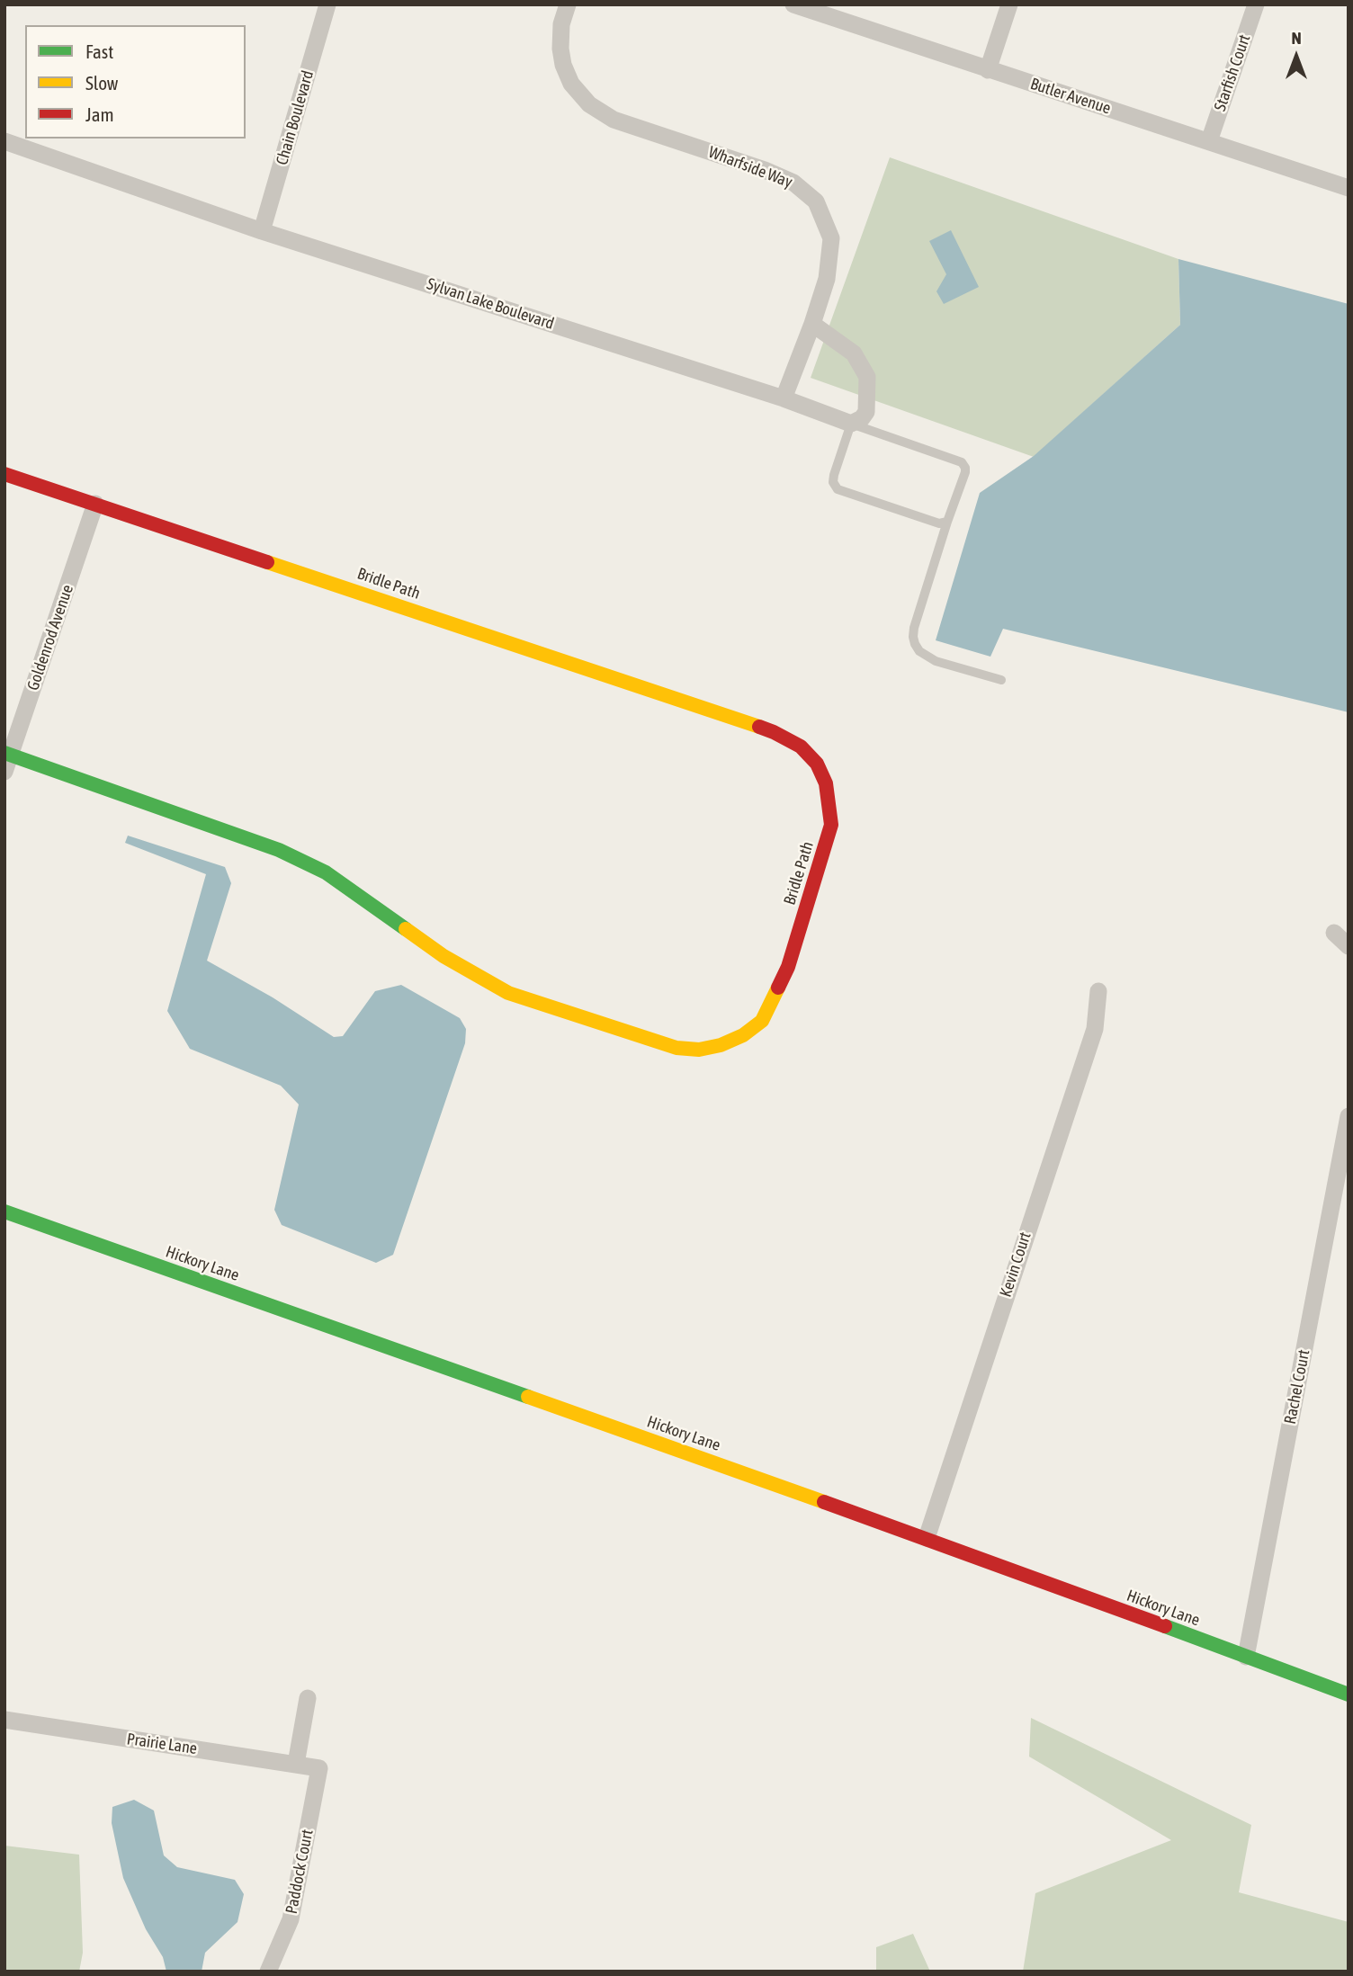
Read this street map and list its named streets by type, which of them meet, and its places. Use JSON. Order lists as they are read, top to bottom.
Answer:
{
  "streets": {
    "street": [
      "Starfish Court",
      "Butler Avenue",
      "Chain Boulevard",
      "Wharfside Way",
      "Sylvan Lake Boulevard",
      "Bridle Path",
      "Goldenrod Avenue",
      "Hickory Lane",
      "Kevin Court",
      "Rachel Court",
      "Prairie Lane",
      "Paddock Court"
    ]
  },
  "crossings": [
    ["Starfish Court", "Butler Avenue"],
    ["Chain Boulevard", "Sylvan Lake Boulevard"],
    ["Wharfside Way", "Sylvan Lake Boulevard"],
    ["Bridle Path", "Goldenrod Avenue"],
    ["Hickory Lane", "Kevin Court"],
    ["Hickory Lane", "Rachel Court"],
    ["Prairie Lane", "Paddock Court"]
  ],
  "legend": ["Fast", "Slow", "Jam"],
  "north": "top"
}
